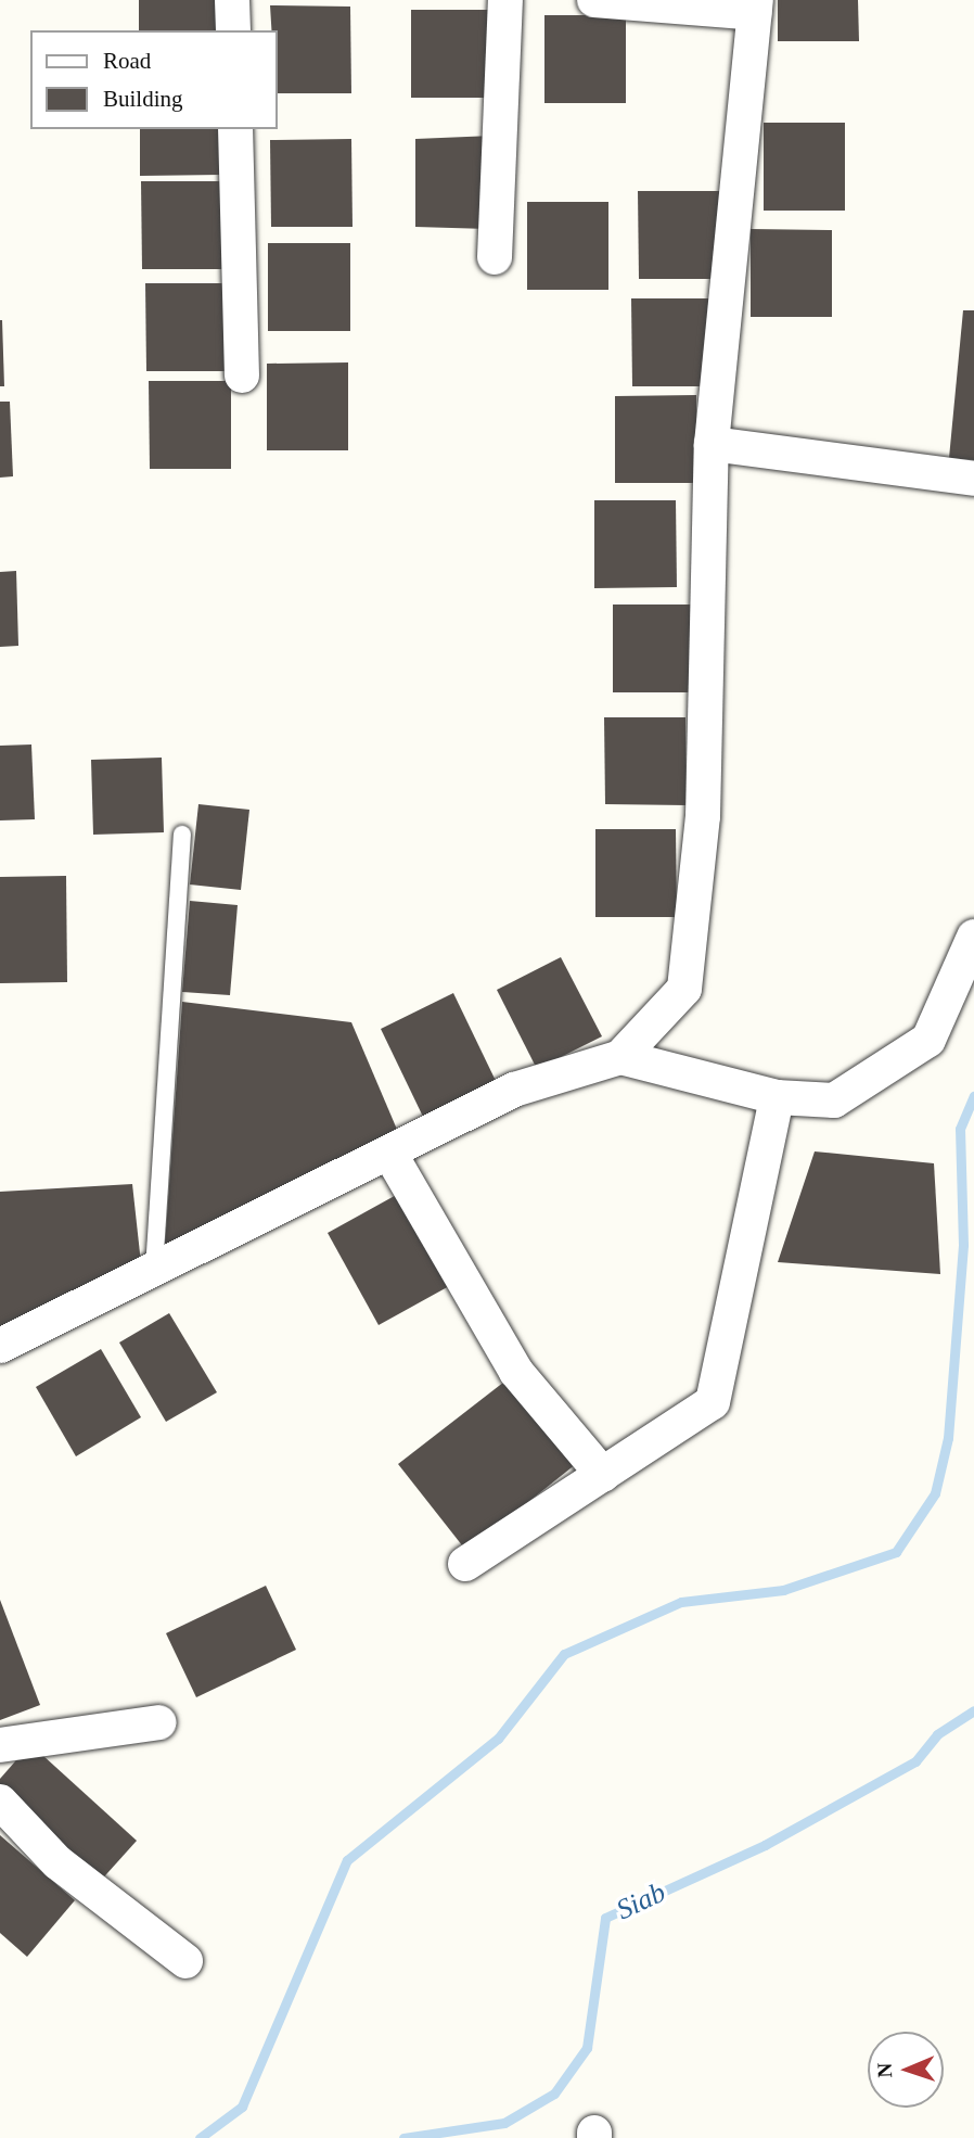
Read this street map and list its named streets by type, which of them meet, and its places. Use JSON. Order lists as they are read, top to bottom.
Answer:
{
  "water": ["Siab"],
  "legend": ["Road", "Building"],
  "north": "left"
}
